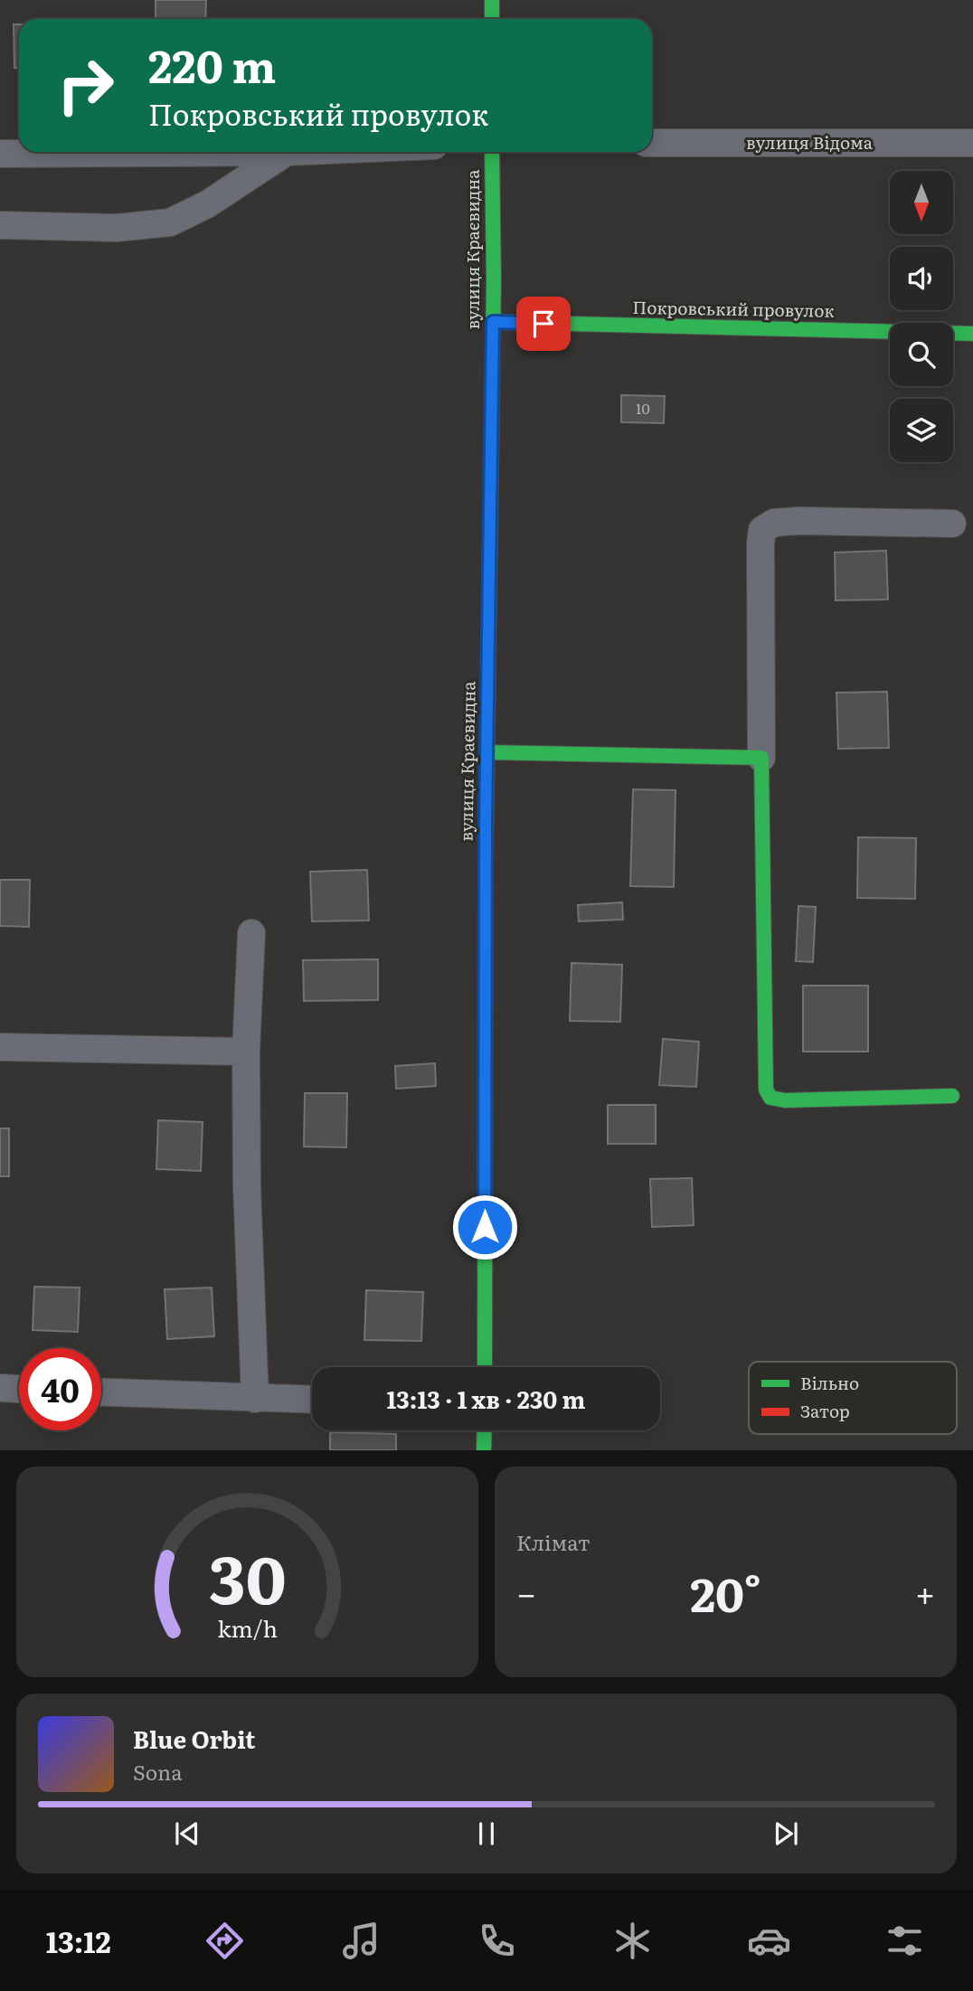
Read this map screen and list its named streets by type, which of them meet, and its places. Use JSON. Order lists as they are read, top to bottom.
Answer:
{
  "streets": {
    "street": ["вулиця Відома", "вулиця Краєвидна", "Покровський провулок"]
  },
  "crossings": [
    ["вулиця Краєвидна", "Покровський провулок"]
  ],
  "house_numbers": ["10"],
  "legend": ["Вільно", "Затор"],
  "north": "bottom",
  "page": {
    "turn": ["220 m", "Покровський провулок"],
    "limit": "40",
    "trip": "13:13 · 1 хв · 230 m",
    "tile": "Клімат",
    "heat": ["−", "20°", "+"],
    "song": ["Blue Orbit", "Sona"],
    "tabs": "13:12",
    "gauge": ["30", "km/h"]
  }
}
